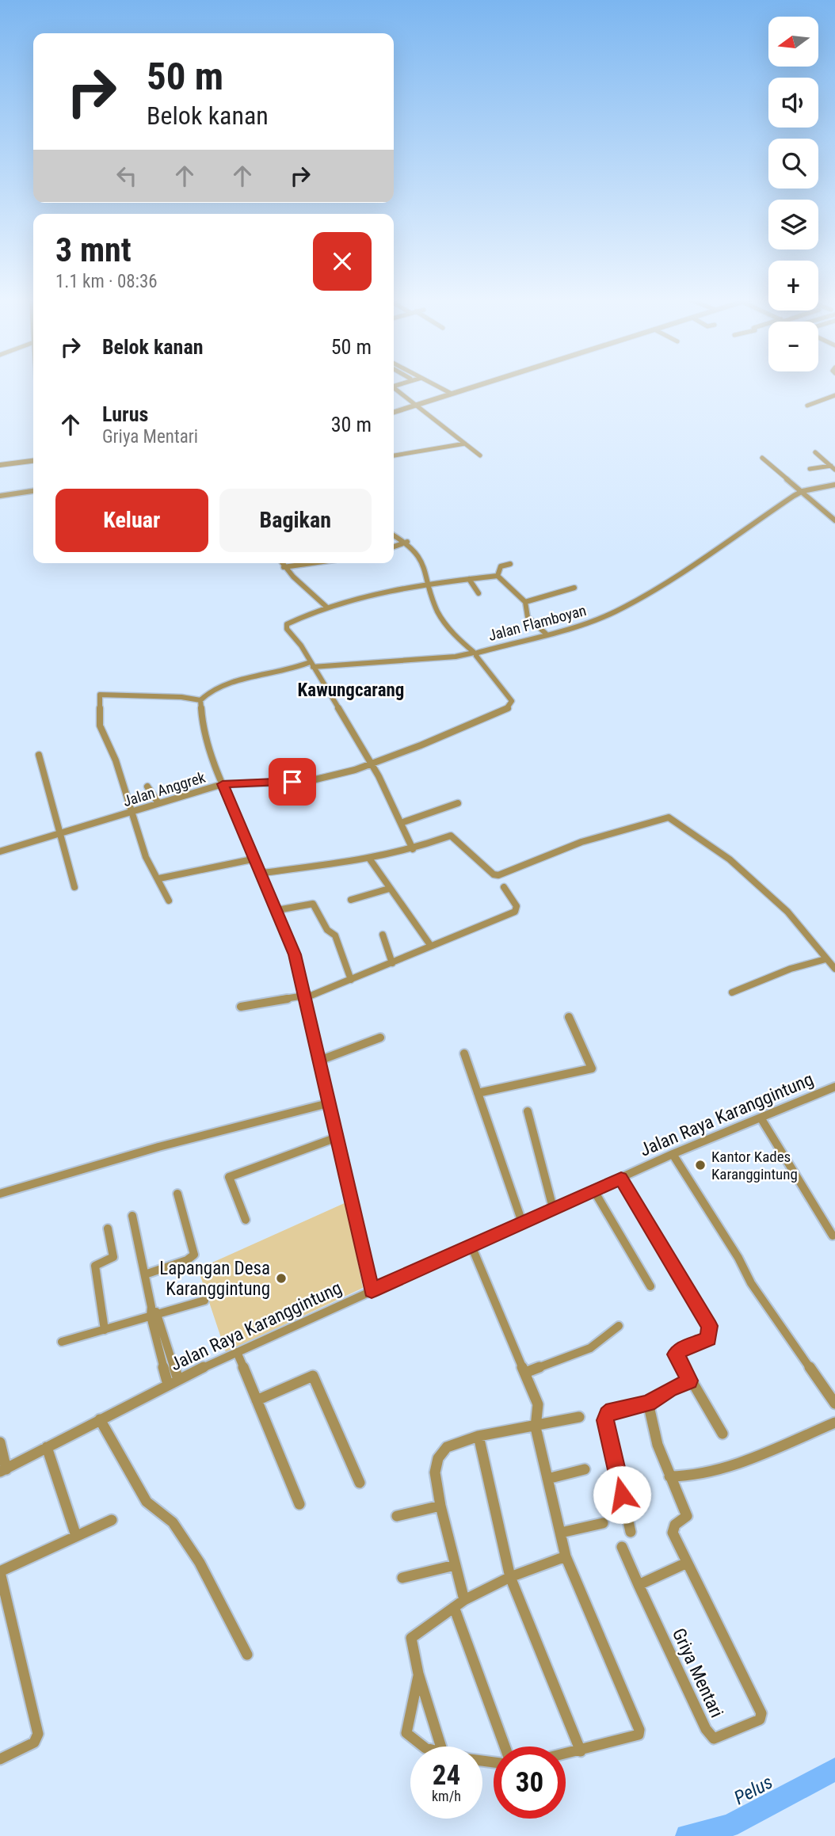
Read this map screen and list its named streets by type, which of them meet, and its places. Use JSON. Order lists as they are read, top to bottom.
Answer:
{
  "streets": {
    "street": [
      "Jalan Flamboyan",
      "Jalan Anggrek",
      "Jalan Raya Karanggintung",
      "Griya Mentari"
    ]
  },
  "crossings": [
    ["Jalan Flamboyan", "Jalan Anggrek"]
  ],
  "districts": ["Kawungcarang"],
  "water": ["Pelus"],
  "places": ["Kantor Kades Karanggintung", "Lapangan Desa Karanggintung"],
  "north": "left",
  "page": {
    "map_buttons": ["+", "−"],
    "turn": ["50 m", "Belok kanan"],
    "heading": ["3 mnt", "1.1 km · 08:36"],
    "list": [
      {
        "name": "Belok kanan",
        "value": "50 m"
      },
      {
        "name": "Lurus",
        "note": "Griya Mentari",
        "value": "30 m"
      }
    ],
    "buttons": ["Keluar", "Bagikan"],
    "speed": "24 km/h",
    "limit": "30"
  }
}
